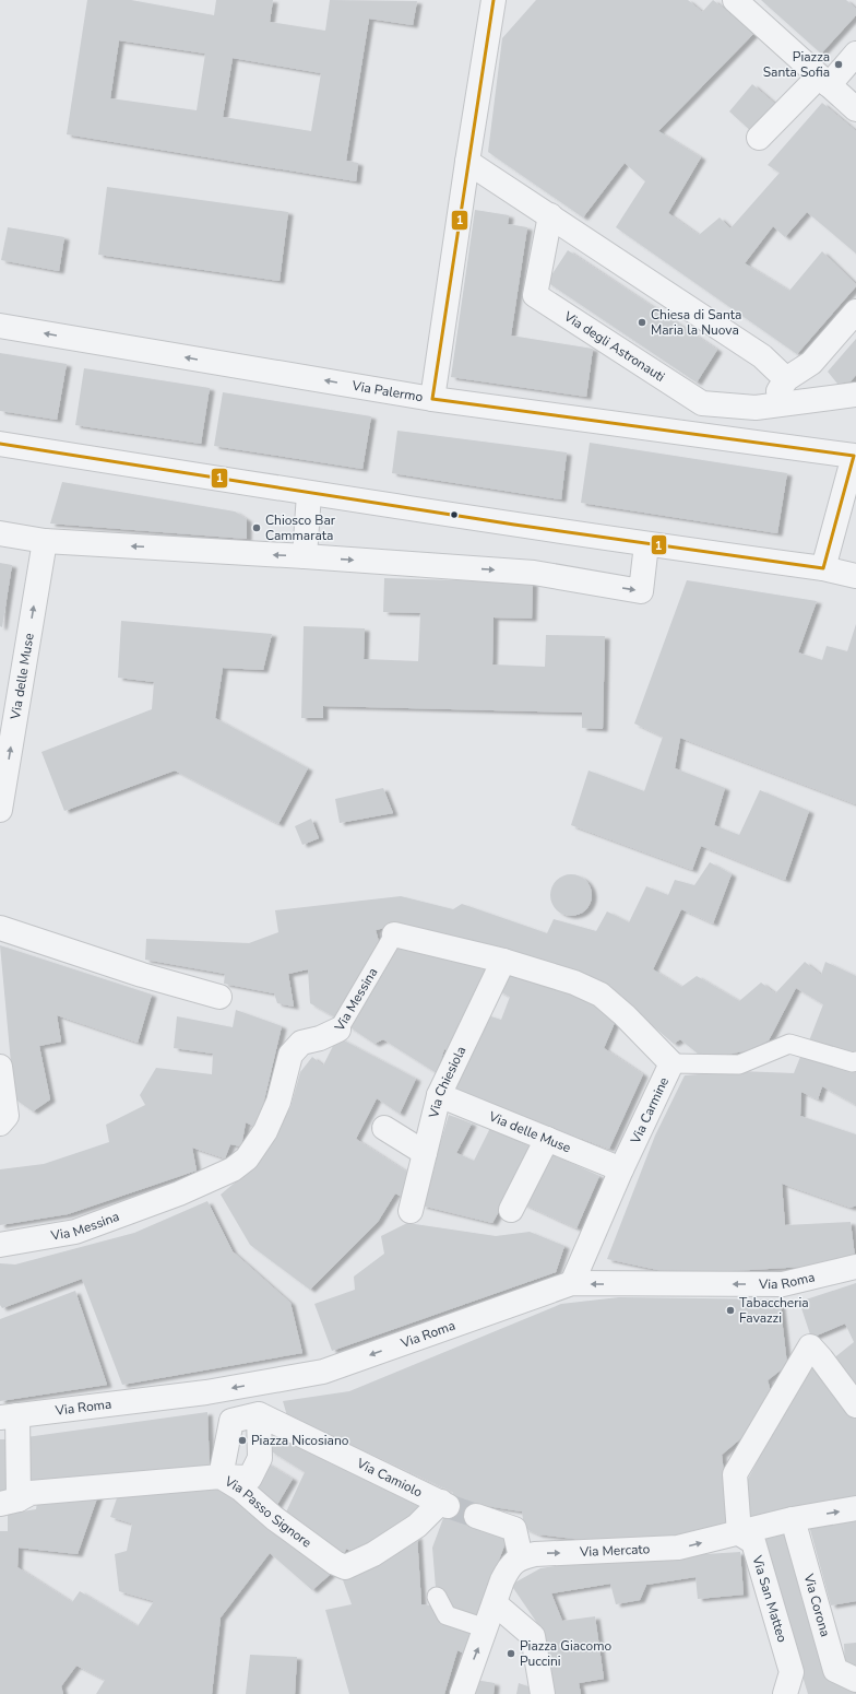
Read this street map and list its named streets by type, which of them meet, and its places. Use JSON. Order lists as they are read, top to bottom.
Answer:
{
  "streets": {
    "street": [
      "Via degli Astronauti",
      "Via Palermo",
      "Via delle Muse",
      "Via Messina",
      "Via Chiesiola",
      "Via Carmine",
      "Via Roma",
      "Via Camiolo",
      "Via Passo Signore",
      "Via Mercato",
      "Via San Matteo",
      "Via Corona"
    ]
  },
  "crossings": [
    ["Via delle Muse", "Via Chiesiola"],
    ["Via delle Muse", "Via Carmine"],
    ["Via Messina", "Via Chiesiola"],
    ["Via Messina", "Via Carmine"],
    ["Via Carmine", "Via Roma"],
    ["Via Roma", "Via Passo Signore"],
    ["Via Camiolo", "Via Passo Signore"],
    ["Via Mercato", "Via San Matteo"],
    ["Via Mercato", "Via Corona"]
  ],
  "one_way": ["Via delle Muse", "Via Roma", "Via Mercato"],
  "places": [
    "Piazza Santa Sofia",
    "Chiesa di Santa Maria la Nuova",
    "Chiosco Bar Cammarata",
    "Tabaccheria Favazzi",
    "Piazza Nicosiano",
    "Piazza Giacomo Puccini"
  ],
  "lines": ["transit line 1"]
}
